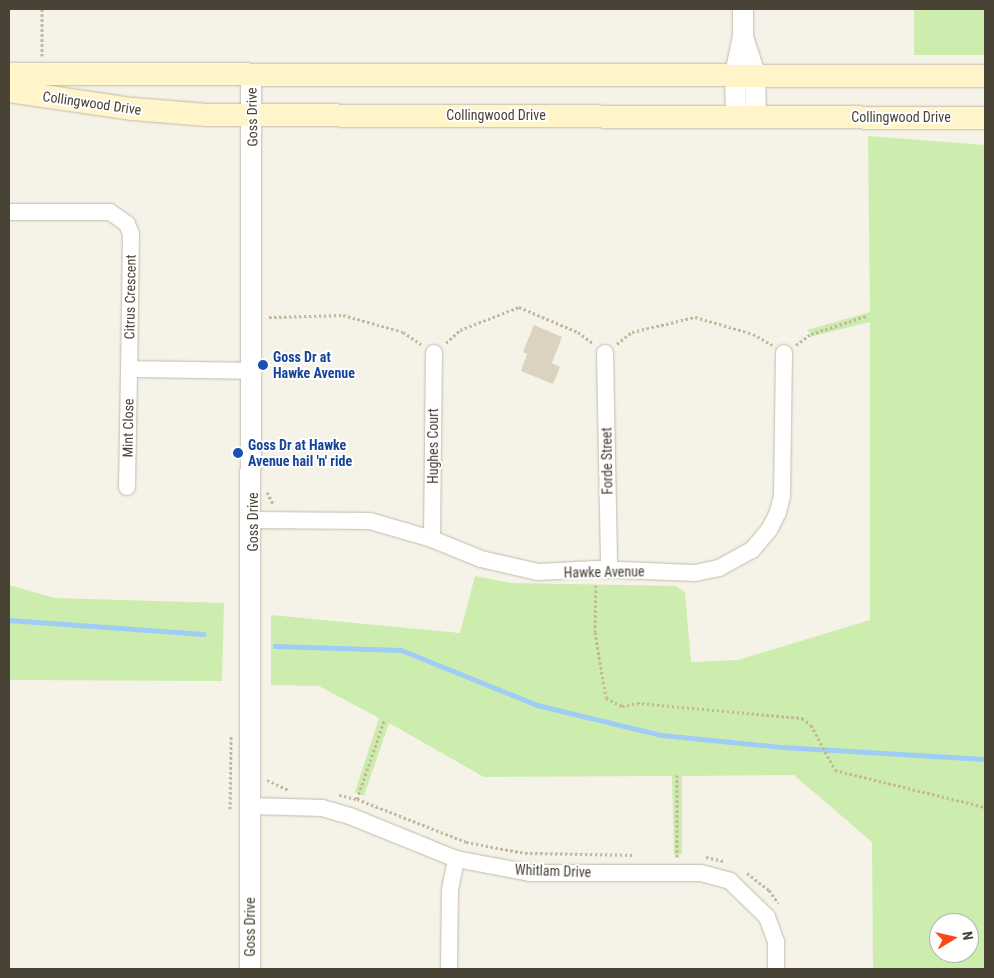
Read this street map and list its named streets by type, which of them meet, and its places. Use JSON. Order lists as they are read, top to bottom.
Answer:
{
  "streets": {
    "main road": ["Collingwood Drive"],
    "street": [
      "Goss Drive",
      "Citrus Crescent",
      "Mint Close",
      "Hughes Court",
      "Forde Street",
      "Hawke Avenue",
      "Whitlam Drive"
    ]
  },
  "crossings": [
    ["Collingwood Drive", "Goss Drive"],
    ["Goss Drive", "Hawke Avenue"],
    ["Goss Drive", "Whitlam Drive"],
    ["Citrus Crescent", "Mint Close"],
    ["Hughes Court", "Hawke Avenue"],
    ["Forde Street", "Hawke Avenue"]
  ],
  "places": ["Goss Dr at Hawke Avenue", "Goss Dr at Hawke Avenue hail 'n' ride"],
  "north": "right"
}
